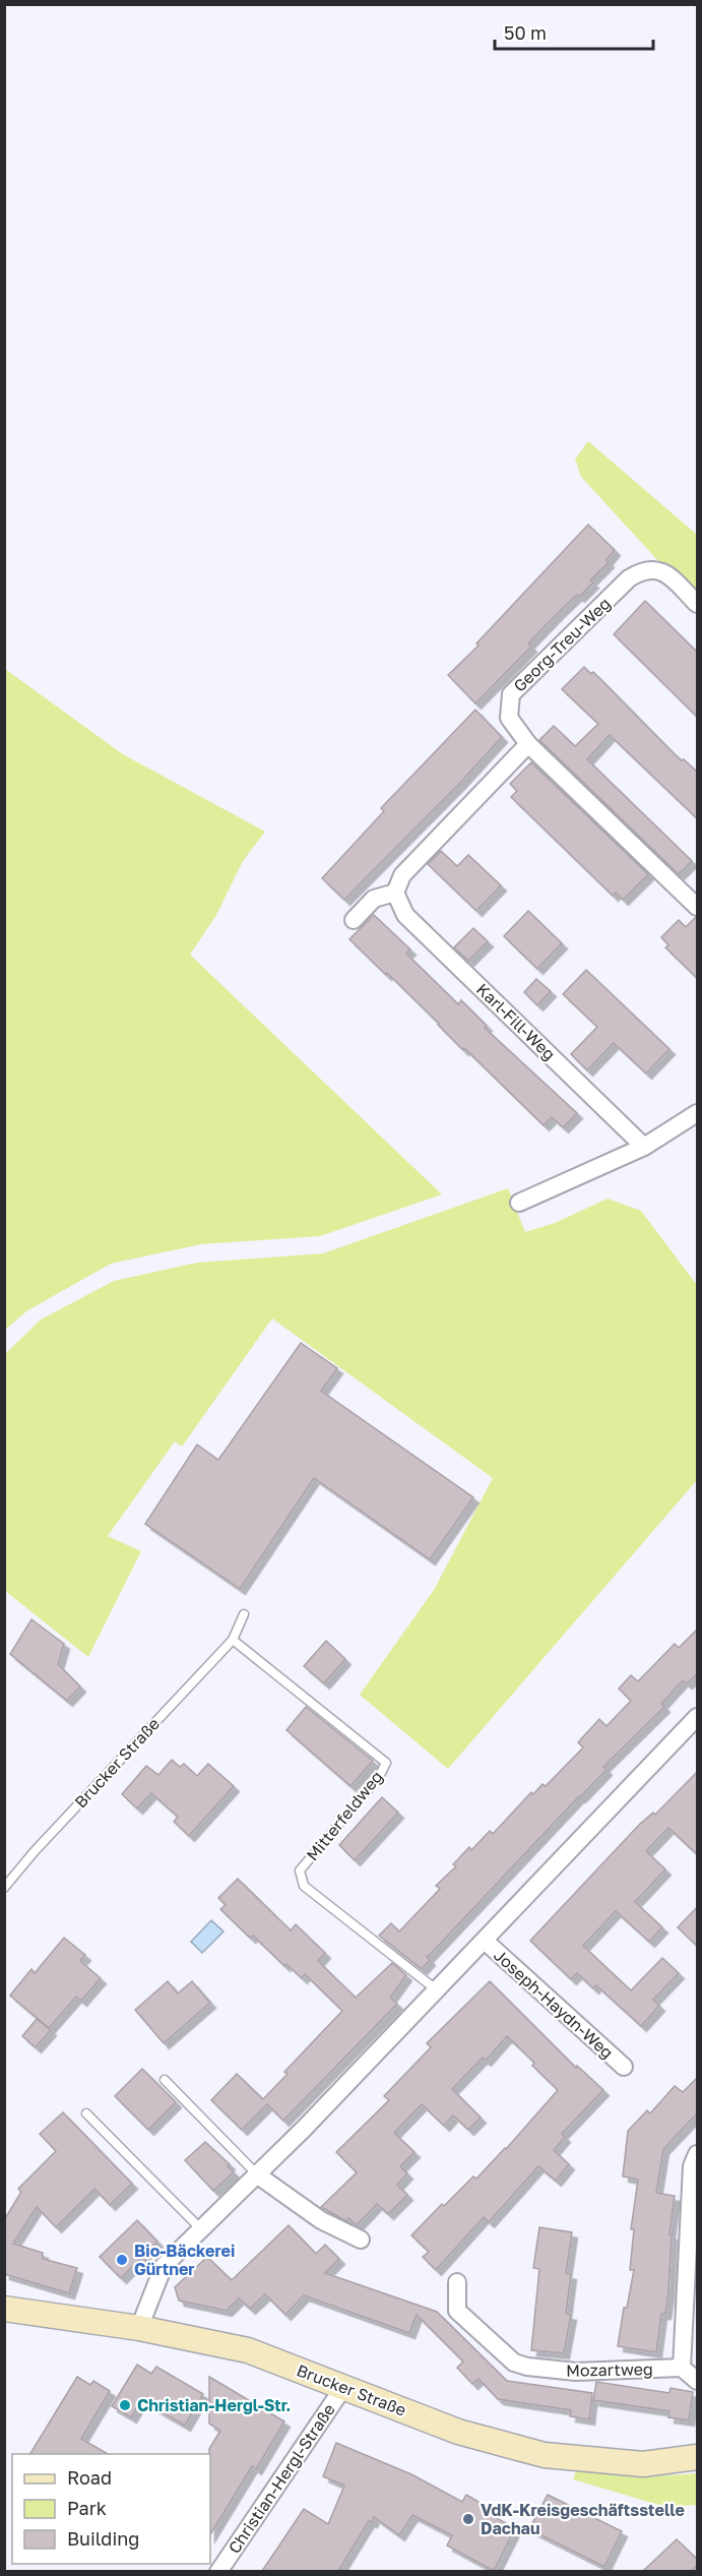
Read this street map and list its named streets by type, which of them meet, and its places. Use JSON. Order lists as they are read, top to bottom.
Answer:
{
  "streets": {
    "main road": ["Brucker Straße"],
    "street": [
      "Georg-Treu-Weg",
      "Karl-Fill-Weg",
      "Joseph-Haydn-Weg",
      "Mozartweg",
      "Christian-Hergl-Straße"
    ],
    "lane": ["Mitterfeldweg"]
  },
  "crossings": [
    ["Brucker Straße", "Mitterfeldweg"],
    ["Brucker Straße", "Christian-Hergl-Straße"]
  ],
  "places": ["Bio-Bäckerei Gürtner", "Christian-Hergl-Str.", "VdK-Kreisgeschäftsstelle Dachau"],
  "legend": ["Road", "Park", "Building"],
  "scale_bar": "50 m"
}
